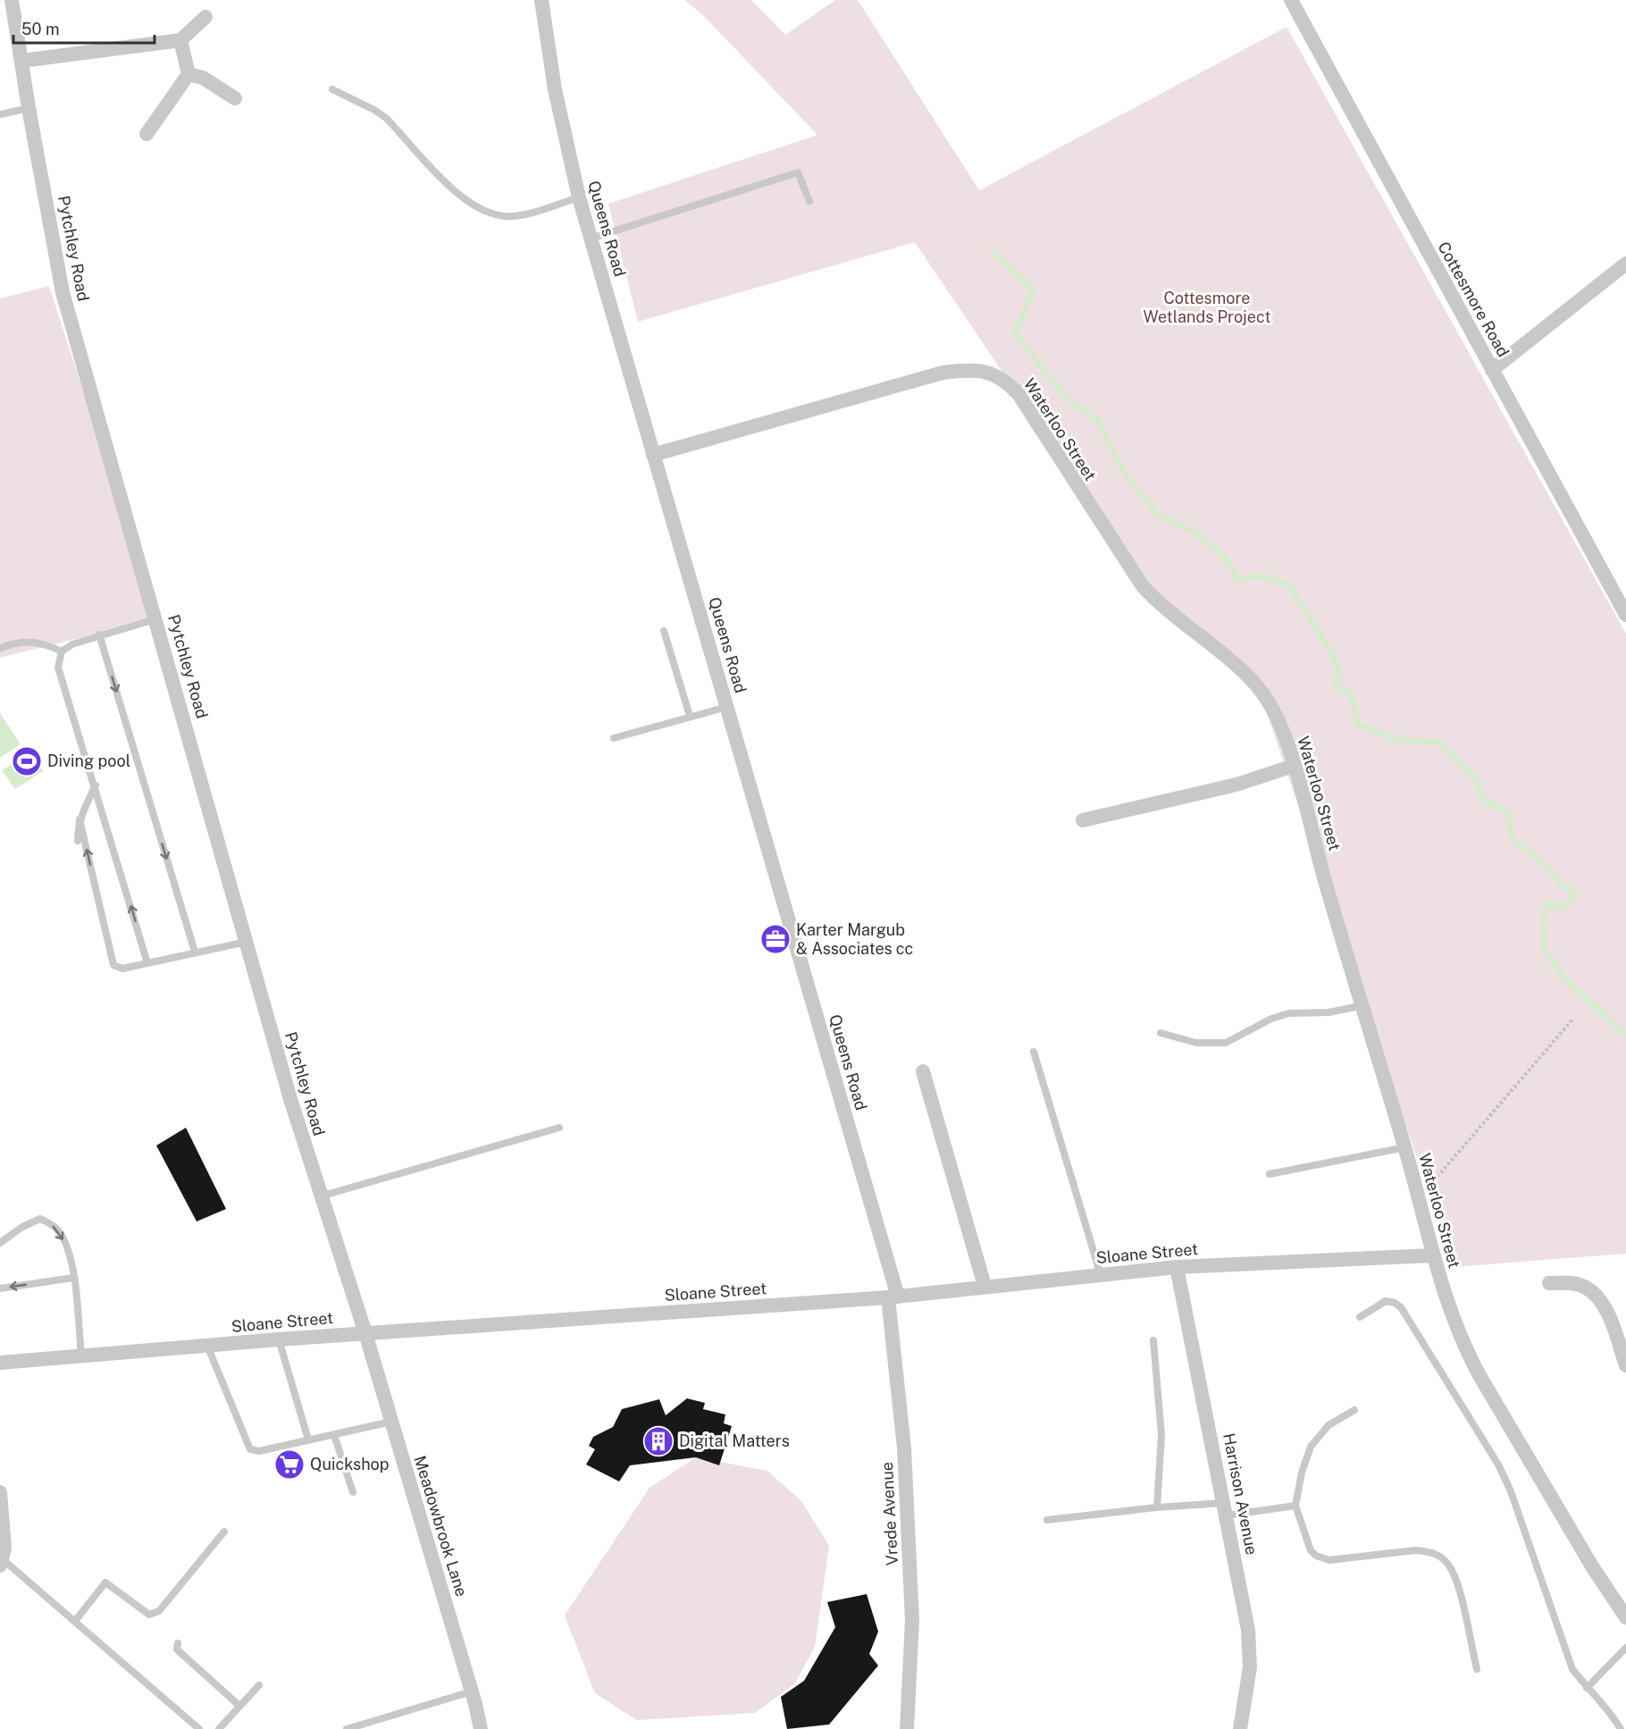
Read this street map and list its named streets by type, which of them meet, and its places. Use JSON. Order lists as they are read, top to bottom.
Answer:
{
  "streets": {
    "street": [
      "Queens Road",
      "Pytchley Road",
      "Cottesmore Road",
      "Waterloo Street",
      "Sloane Street",
      "Harrison Avenue",
      "Vrede Avenue",
      "Meadowbrook Lane"
    ]
  },
  "crossings": [
    ["Queens Road", "Waterloo Street"],
    ["Queens Road", "Sloane Street"],
    ["Queens Road", "Vrede Avenue"],
    ["Pytchley Road", "Sloane Street"],
    ["Pytchley Road", "Meadowbrook Lane"],
    ["Waterloo Street", "Sloane Street"],
    ["Sloane Street", "Harrison Avenue"],
    ["Sloane Street", "Vrede Avenue"],
    ["Sloane Street", "Meadowbrook Lane"]
  ],
  "parks": ["Cottesmore Wetlands Project"],
  "places": {
    "sports": ["Diving pool"],
    "office": ["Karter Margub & Associates cc"],
    "building": ["Digital Matters"],
    "supermarket": ["Quickshop"]
  },
  "scale_bar": "50 m"
}
